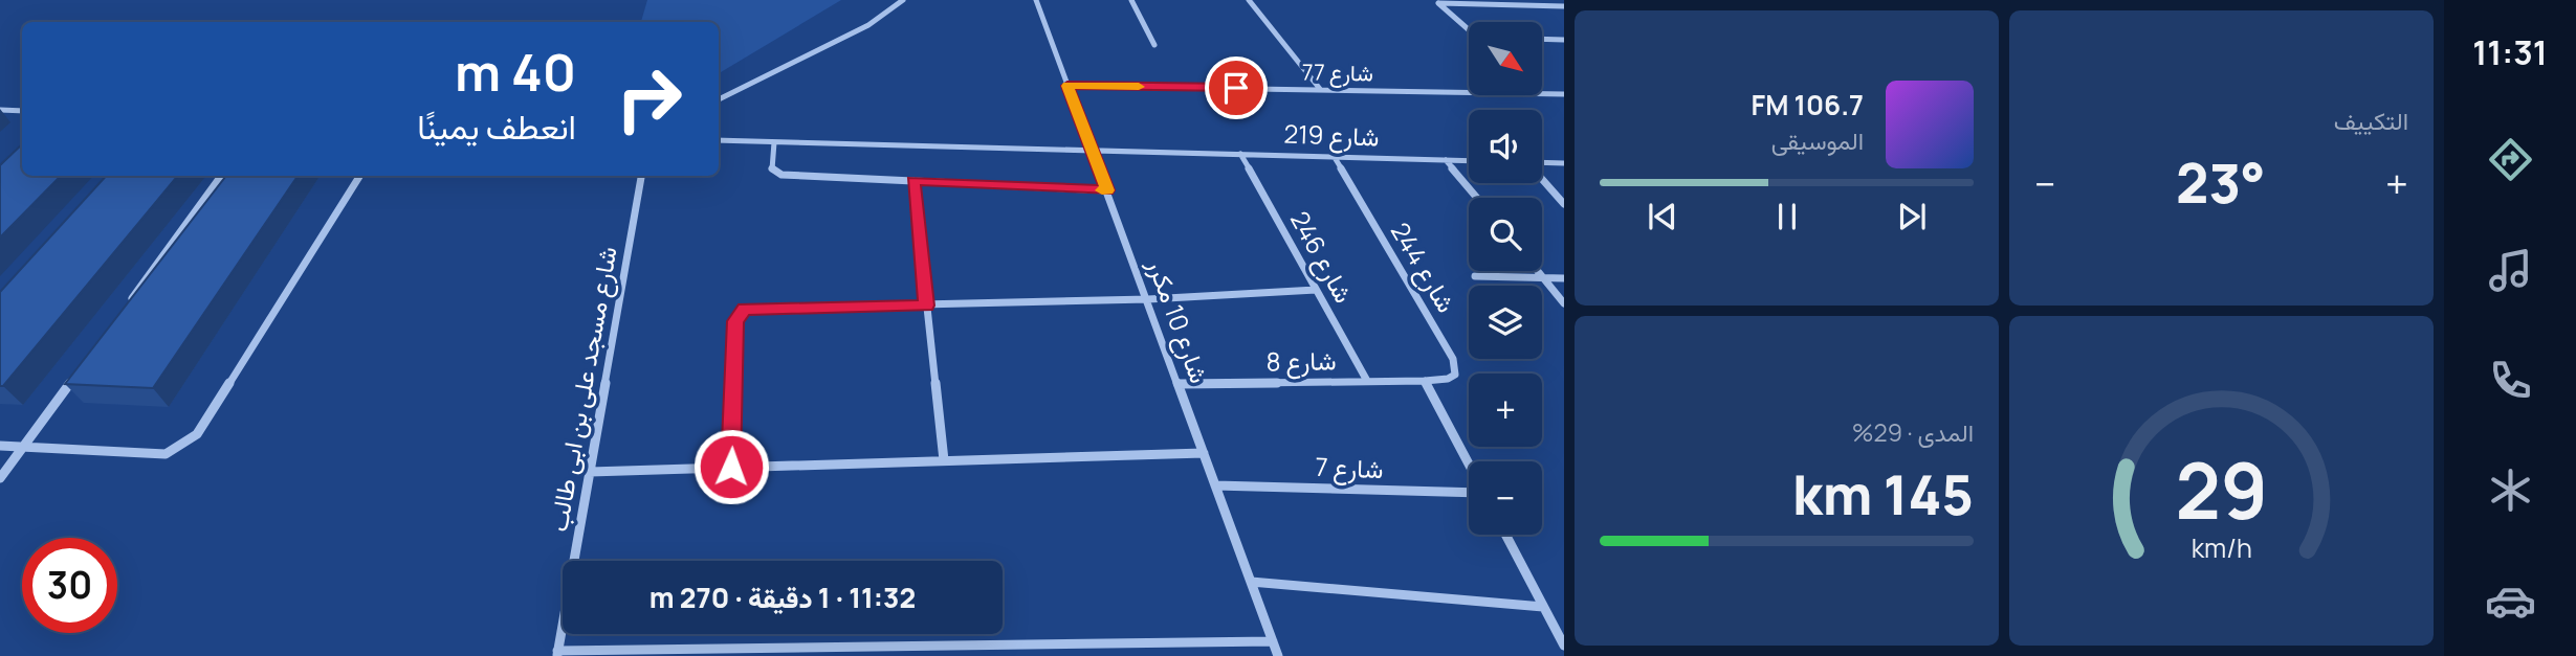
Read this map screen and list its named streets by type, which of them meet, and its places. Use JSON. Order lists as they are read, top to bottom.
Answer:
{
  "streets": {
    "street": [
      "شارع 77",
      "شارع 219",
      "شارع 246",
      "شارع 244",
      "شارع 10 مكرر",
      "شارع 8",
      "شارع مسجد على بن ابى طالب",
      "شارع 7"
    ]
  },
  "crossings": [
    ["شارع 77", "شارع 10 مكرر"],
    ["شارع 219", "شارع 246"],
    ["شارع 219", "شارع 244"],
    ["شارع 219", "شارع 10 مكرر"],
    ["شارع 246", "شارع 8"],
    ["شارع 244", "شارع 8"],
    ["شارع 10 مكرر", "شارع 8"],
    ["شارع 10 مكرر", "شارع 7"]
  ],
  "north": "bottom right",
  "page": {
    "tabs": "11:31",
    "tile": [
      "التكييف",
      ["المدى · 29%", "145 km"]
    ],
    "map_buttons": ["+", "−"],
    "turn": ["40 m", "انعطف يمينًا"],
    "song": ["106.7 FM", "الموسيقى"],
    "heat": ["−", "23°", "+"],
    "limit": "30",
    "trip": "11:32 · 1 دقيقة · 270 m",
    "gauge": ["29", "km/h"]
  }
}
